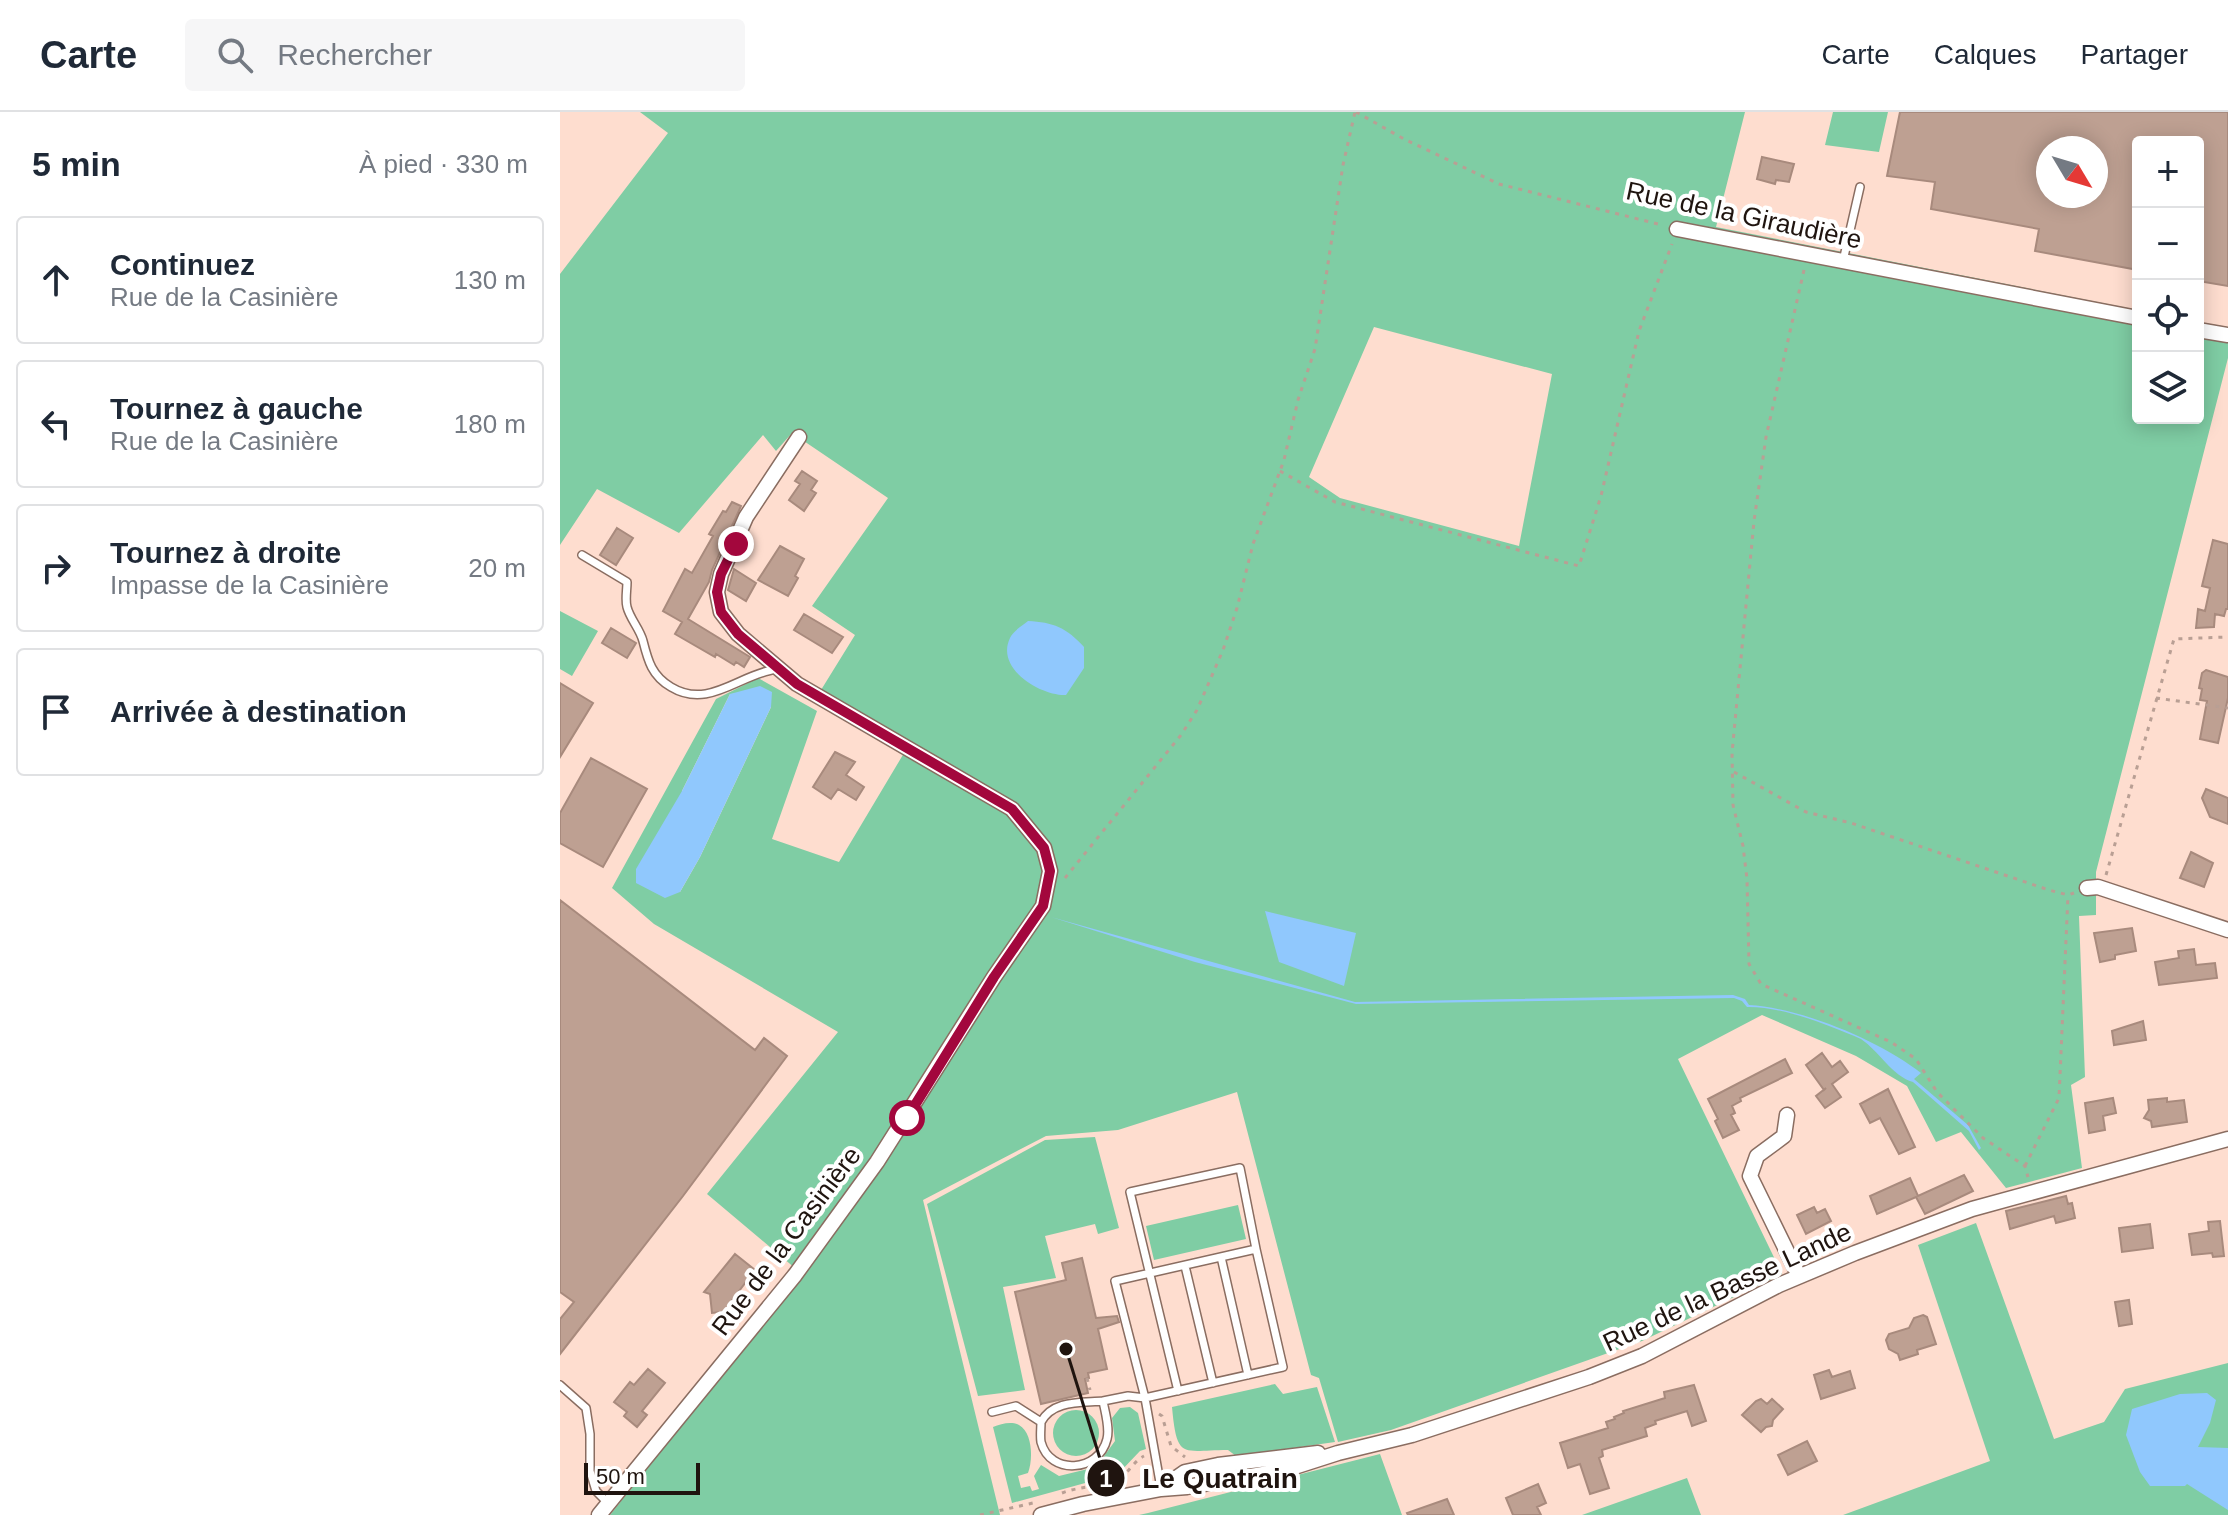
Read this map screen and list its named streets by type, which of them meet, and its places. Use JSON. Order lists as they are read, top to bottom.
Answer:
{
  "streets": {
    "street": ["Rue de la Giraudière", "Rue de la Casinière", "Rue de la Basse Lande"]
  },
  "places": ["Le Quatrain"],
  "scale_bar": "50 m",
  "north": "bottom right",
  "page": {
    "header": "Carte",
    "search": "Rechercher",
    "nav": ["Carte", "Calques", "Partager"],
    "heading": ["5 min", "À pied · 330 m"],
    "map_buttons": ["+", "−"],
    "list": [
      ["Continuez", "Rue de la Casinière", "130 m"],
      ["Tournez à gauche", "Rue de la Casinière", "180 m"],
      ["Tournez à droite", "Impasse de la Casinière", "20 m"],
      "Arrivée à destination"
    ],
    "scale": "50 m"
  }
}
